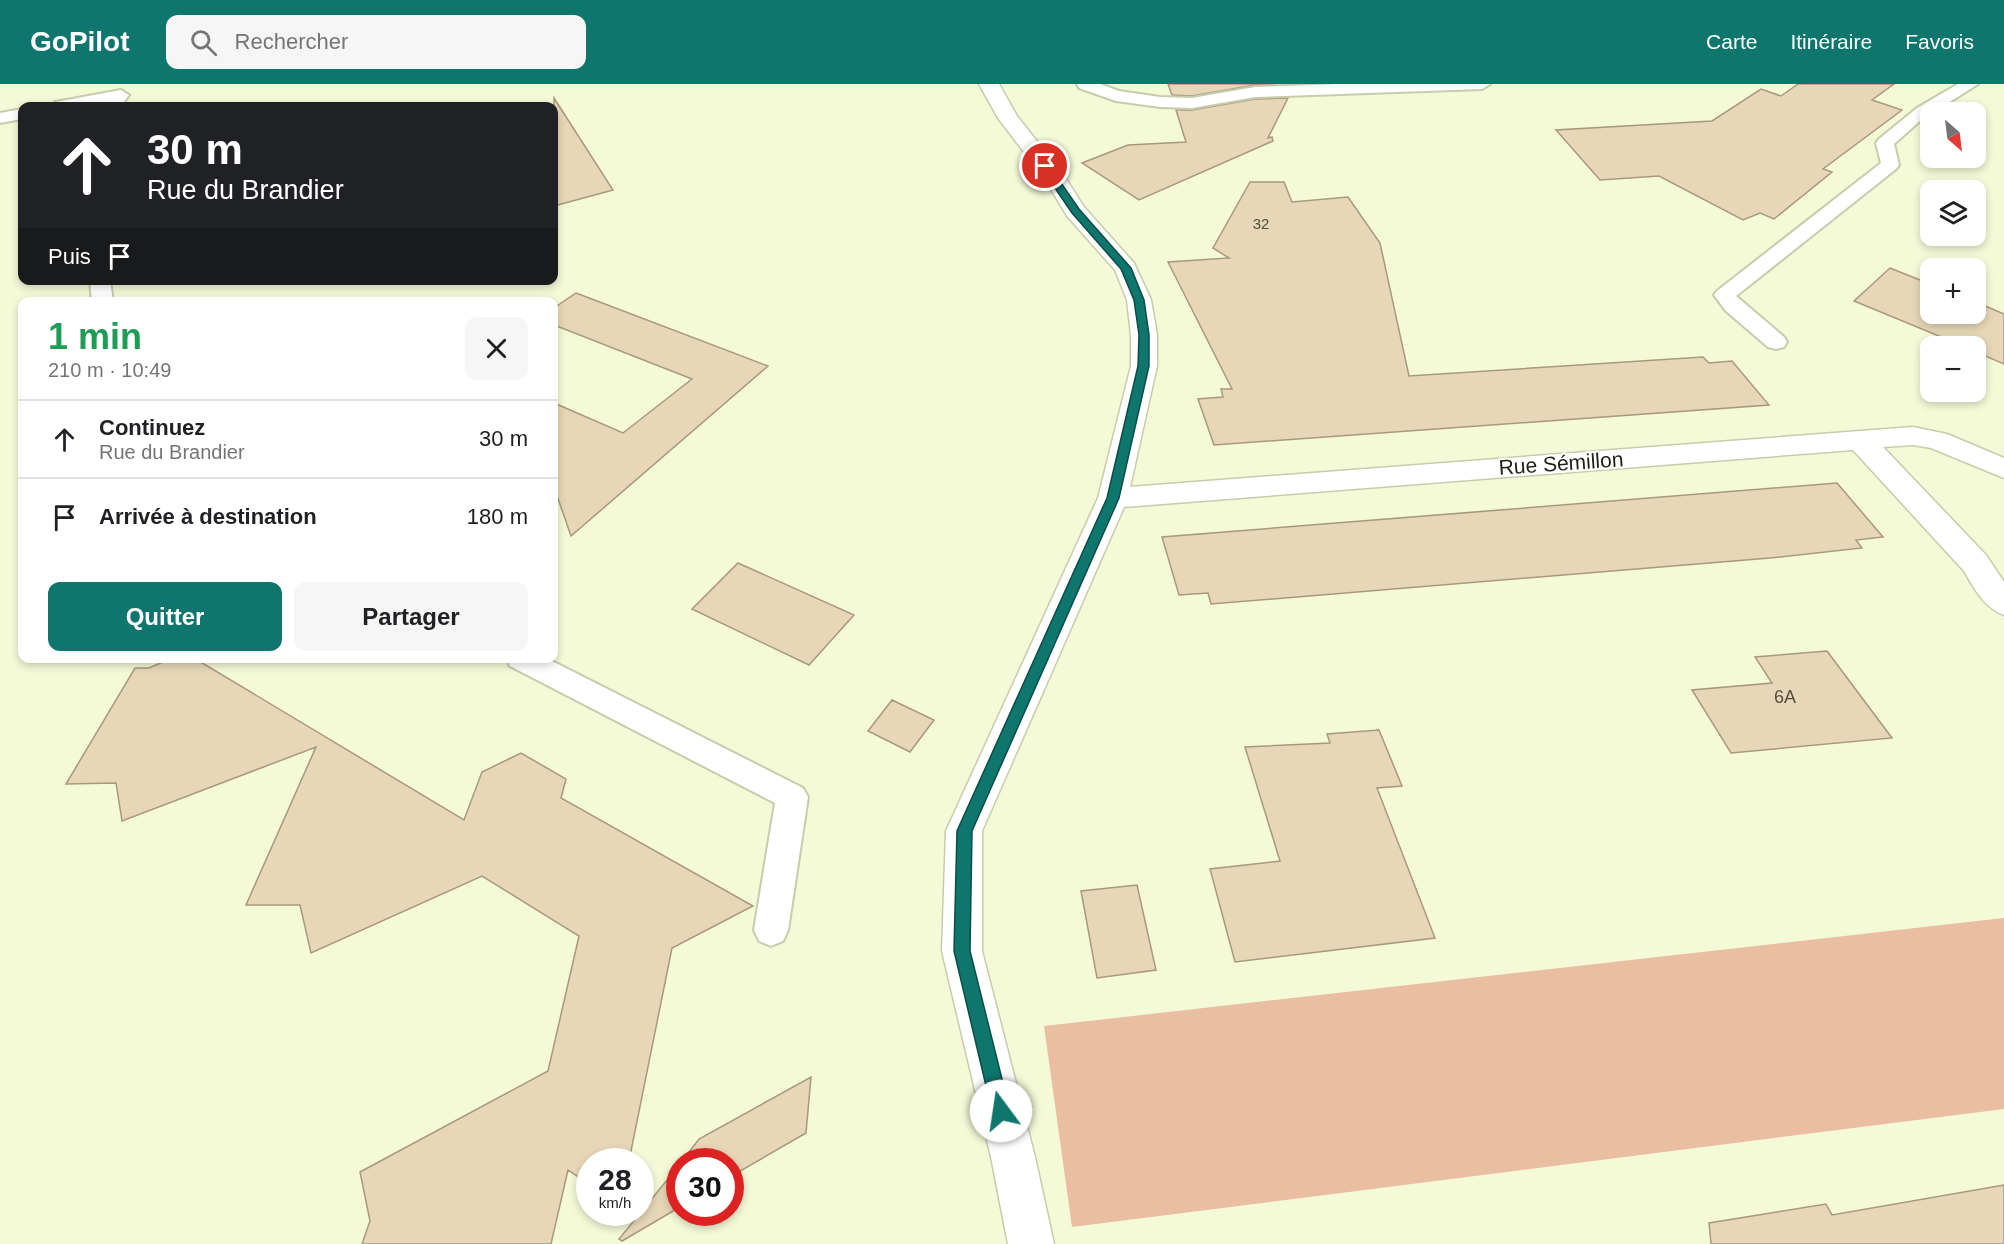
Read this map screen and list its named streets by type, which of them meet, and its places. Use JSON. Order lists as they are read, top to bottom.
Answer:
{
  "streets": {
    "street": ["Rue Sémillon"]
  },
  "house_numbers": ["32", "6A"],
  "north": "bottom right",
  "page": {
    "header": "GoPilot",
    "search": "Rechercher",
    "nav": ["Carte", "Itinéraire", "Favoris"],
    "map_buttons": ["+", "−"],
    "turn": ["30 m", "Rue du Brandier"],
    "then": "Puis",
    "heading": ["1 min", "210 m · 10:49"],
    "list": [
      {
        "name": "Continuez",
        "note": "Rue du Brandier",
        "value": "30 m"
      },
      {
        "name": "Arrivée à destination",
        "value": "180 m"
      }
    ],
    "buttons": ["Quitter", "Partager"],
    "speed": "28 km/h",
    "limit": "30"
  }
}
